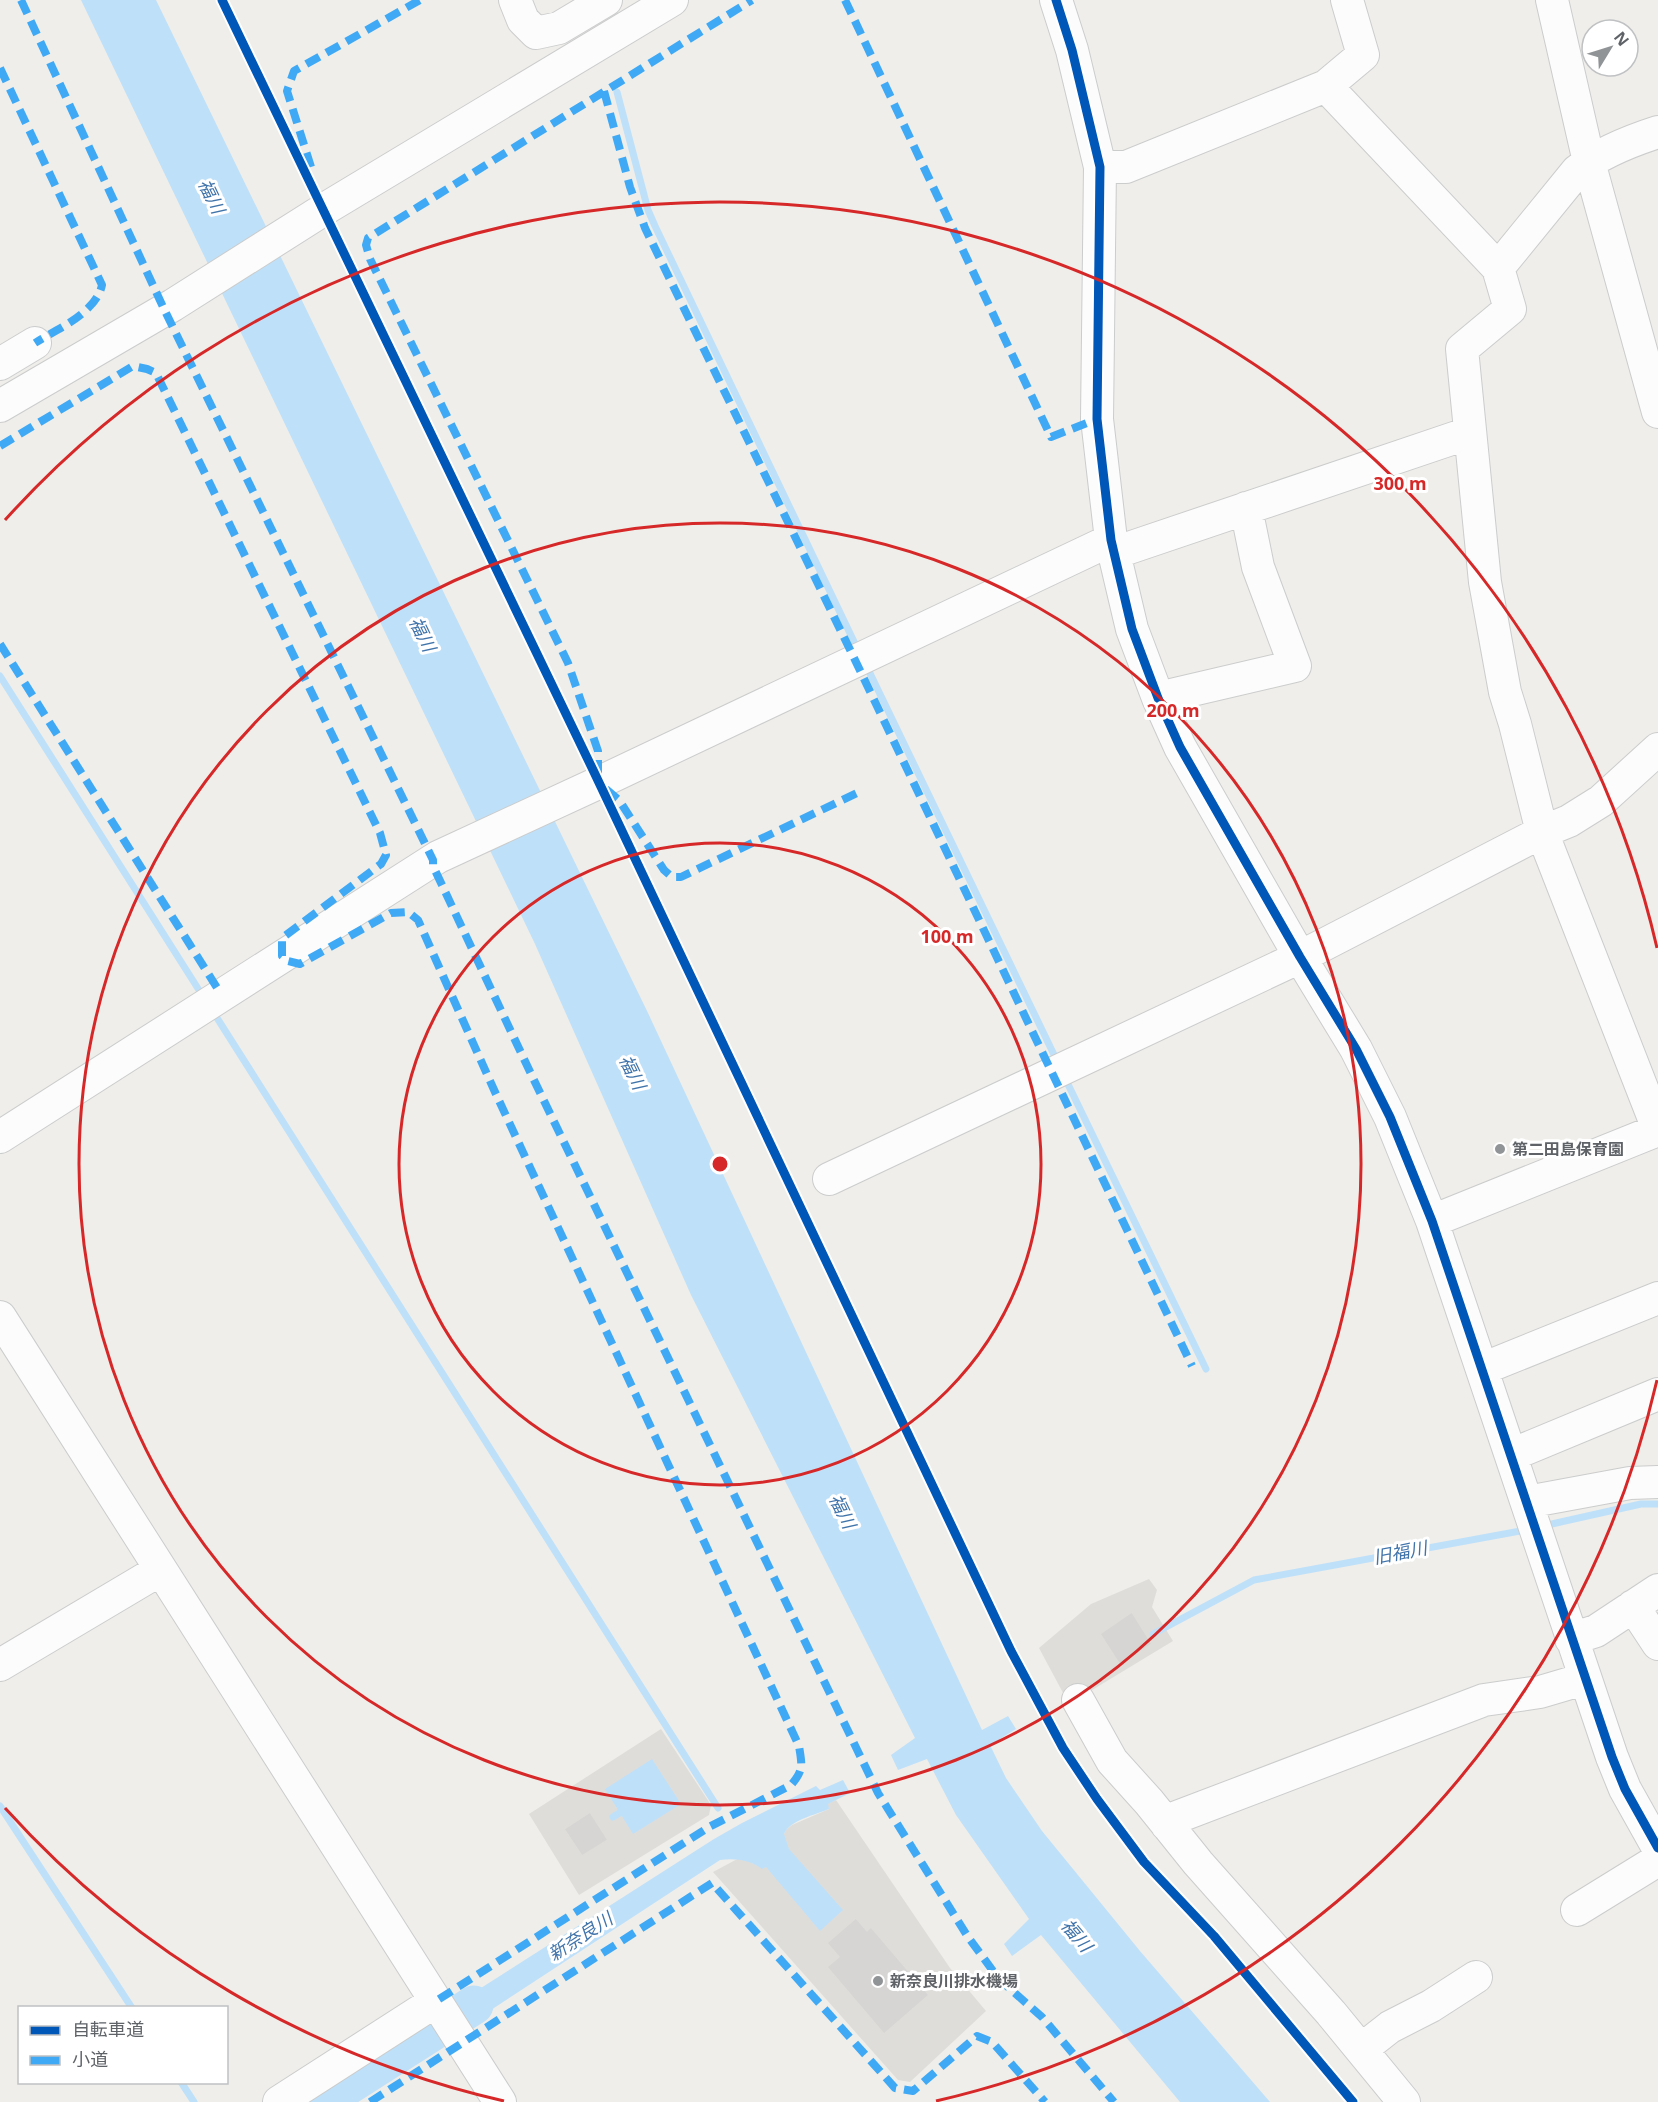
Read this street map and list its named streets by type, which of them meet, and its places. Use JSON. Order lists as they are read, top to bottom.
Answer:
{
  "water": ["福川", "旧福川", "新奈良川"],
  "places": ["第二田島保育園", "新奈良川排水機場"],
  "legend": ["自転車道", "小道"],
  "north": "top right",
  "rings": ["300 m", "200 m", "100 m"]
}
